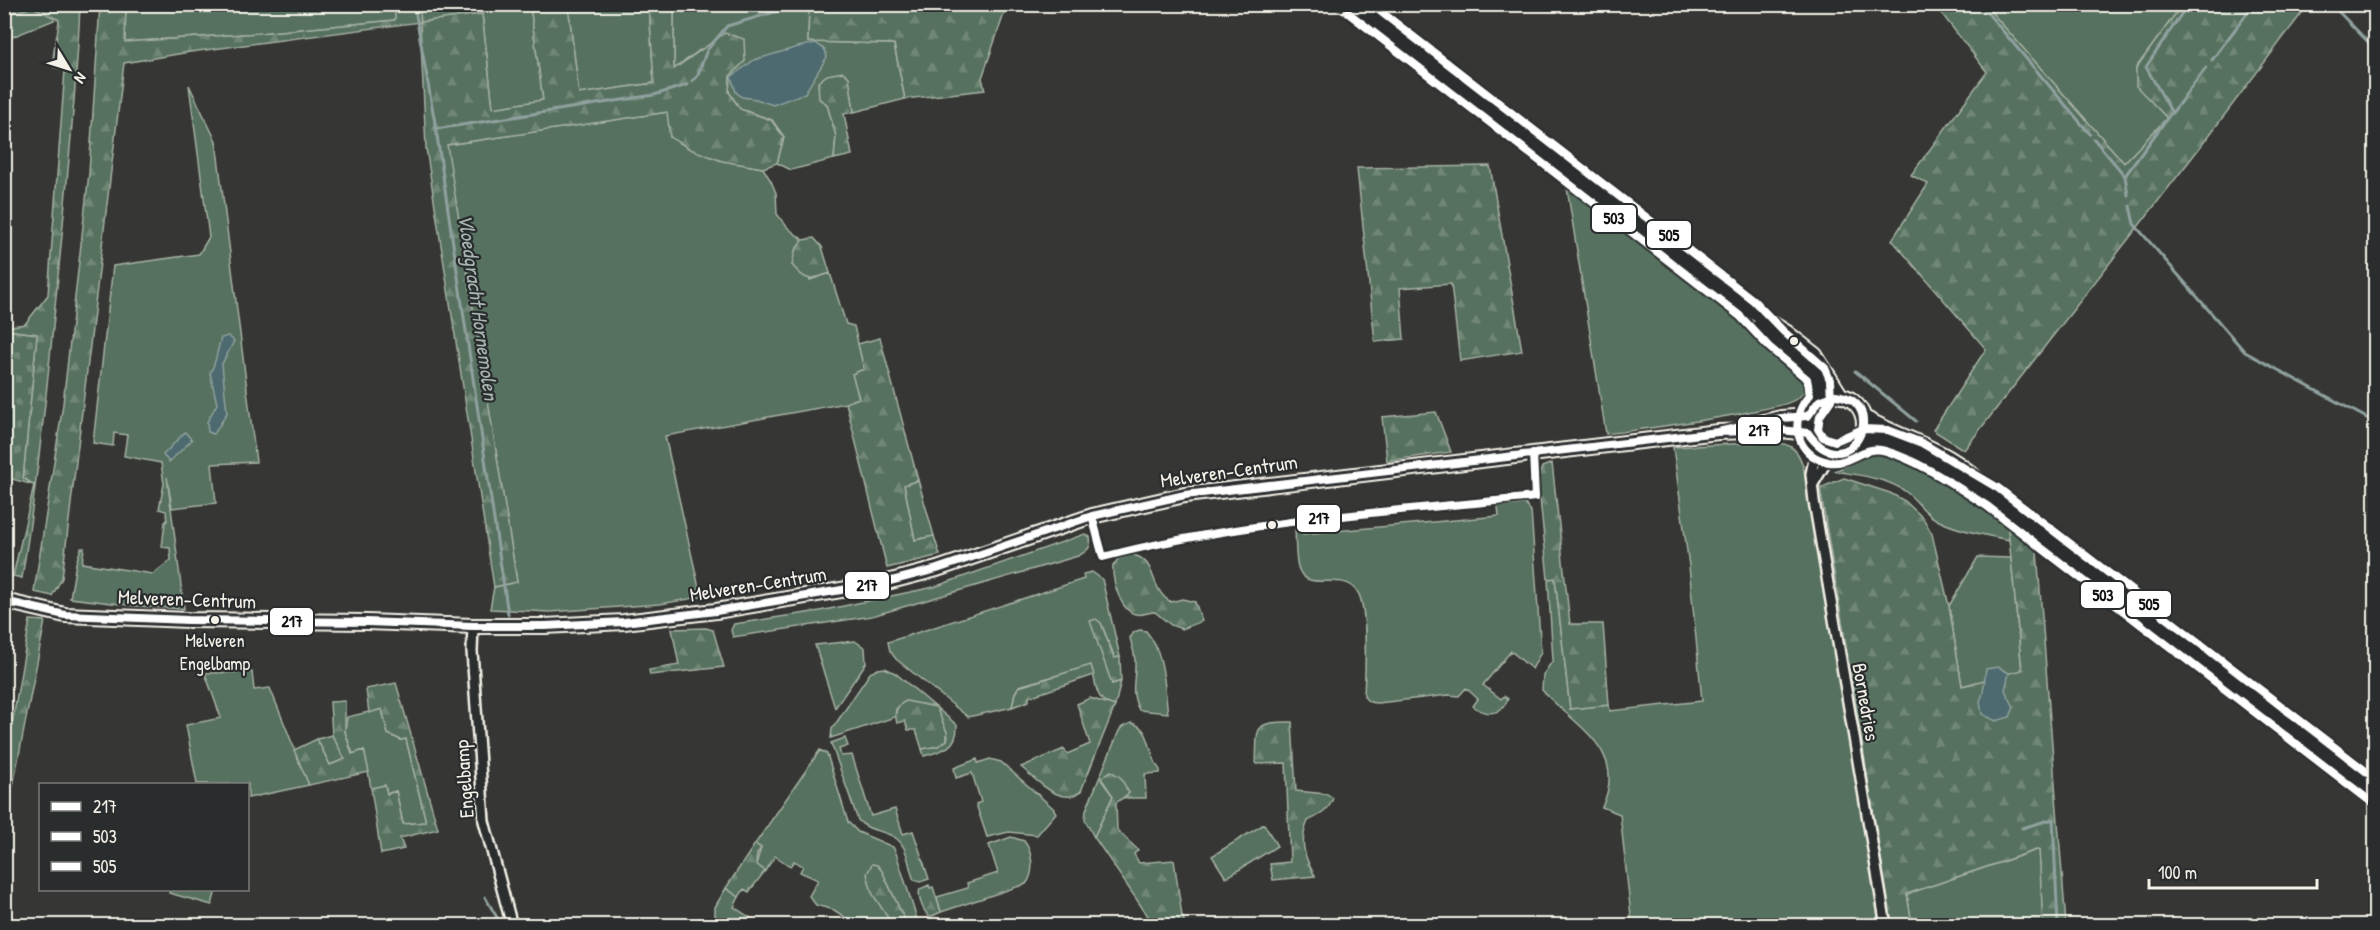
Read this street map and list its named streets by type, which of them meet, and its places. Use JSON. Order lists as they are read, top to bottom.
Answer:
{
  "streets": {
    "main road": ["Melveren-Centrum"],
    "street": ["Bornedries", "Engelbamp"]
  },
  "crossings": [
    ["Melveren-Centrum", "Bornedries"],
    ["Melveren-Centrum", "Engelbamp"]
  ],
  "water": ["Vloedgracht Hornemolen"],
  "places": ["Melveren Engelbamp"],
  "lines": ["transit line 505", "transit line 503", "transit line 217"],
  "legend": ["217", "503", "505"],
  "scale_bar": "100 m",
  "north": "bottom right"
}
